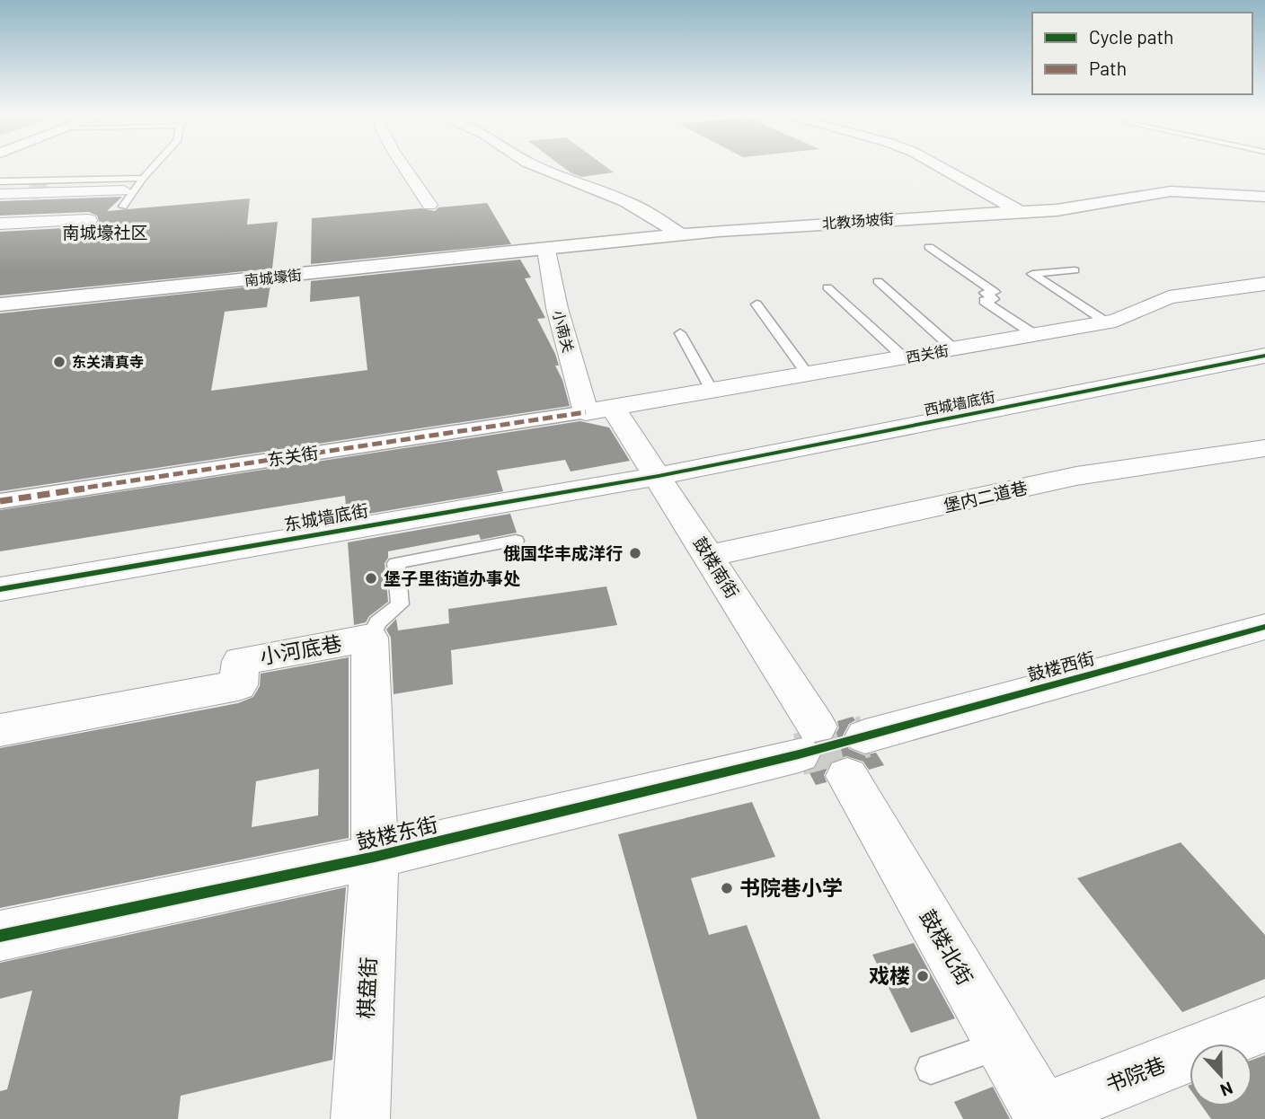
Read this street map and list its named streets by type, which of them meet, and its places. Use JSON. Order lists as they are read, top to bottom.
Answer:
{
  "streets": {
    "street": [
      "北教场坡街",
      "南城壕街",
      "小南关",
      "西关街",
      "西城墙底街",
      "东关街",
      "堡内二道巷",
      "东城墙底街",
      "鼓楼南街",
      "小河底巷",
      "鼓楼西街",
      "鼓楼东街",
      "鼓楼北街",
      "棋盘街",
      "书院巷"
    ]
  },
  "crossings": [
    ["北教场坡街", "南城壕街"],
    ["北教场坡街", "小南关"],
    ["南城壕街", "小南关"],
    ["小南关", "西关街"],
    ["小南关", "东关街"],
    ["小南关", "鼓楼南街"],
    ["西关街", "东关街"],
    ["西关街", "鼓楼南街"],
    ["西城墙底街", "东城墙底街"],
    ["西城墙底街", "鼓楼南街"],
    ["东关街", "鼓楼南街"],
    ["堡内二道巷", "鼓楼南街"],
    ["东城墙底街", "鼓楼南街"],
    ["鼓楼南街", "鼓楼东街"],
    ["鼓楼西街", "鼓楼北街"],
    ["鼓楼东街", "棋盘街"],
    ["鼓楼北街", "书院巷"]
  ],
  "districts": ["南城壕社区"],
  "places": [
    "东关清真寺",
    "俄国华丰成洋行",
    "堡子里街道办事处",
    "书院巷小学",
    "戏楼"
  ],
  "legend": ["Cycle path", "Path"],
  "north": "bottom"
}
